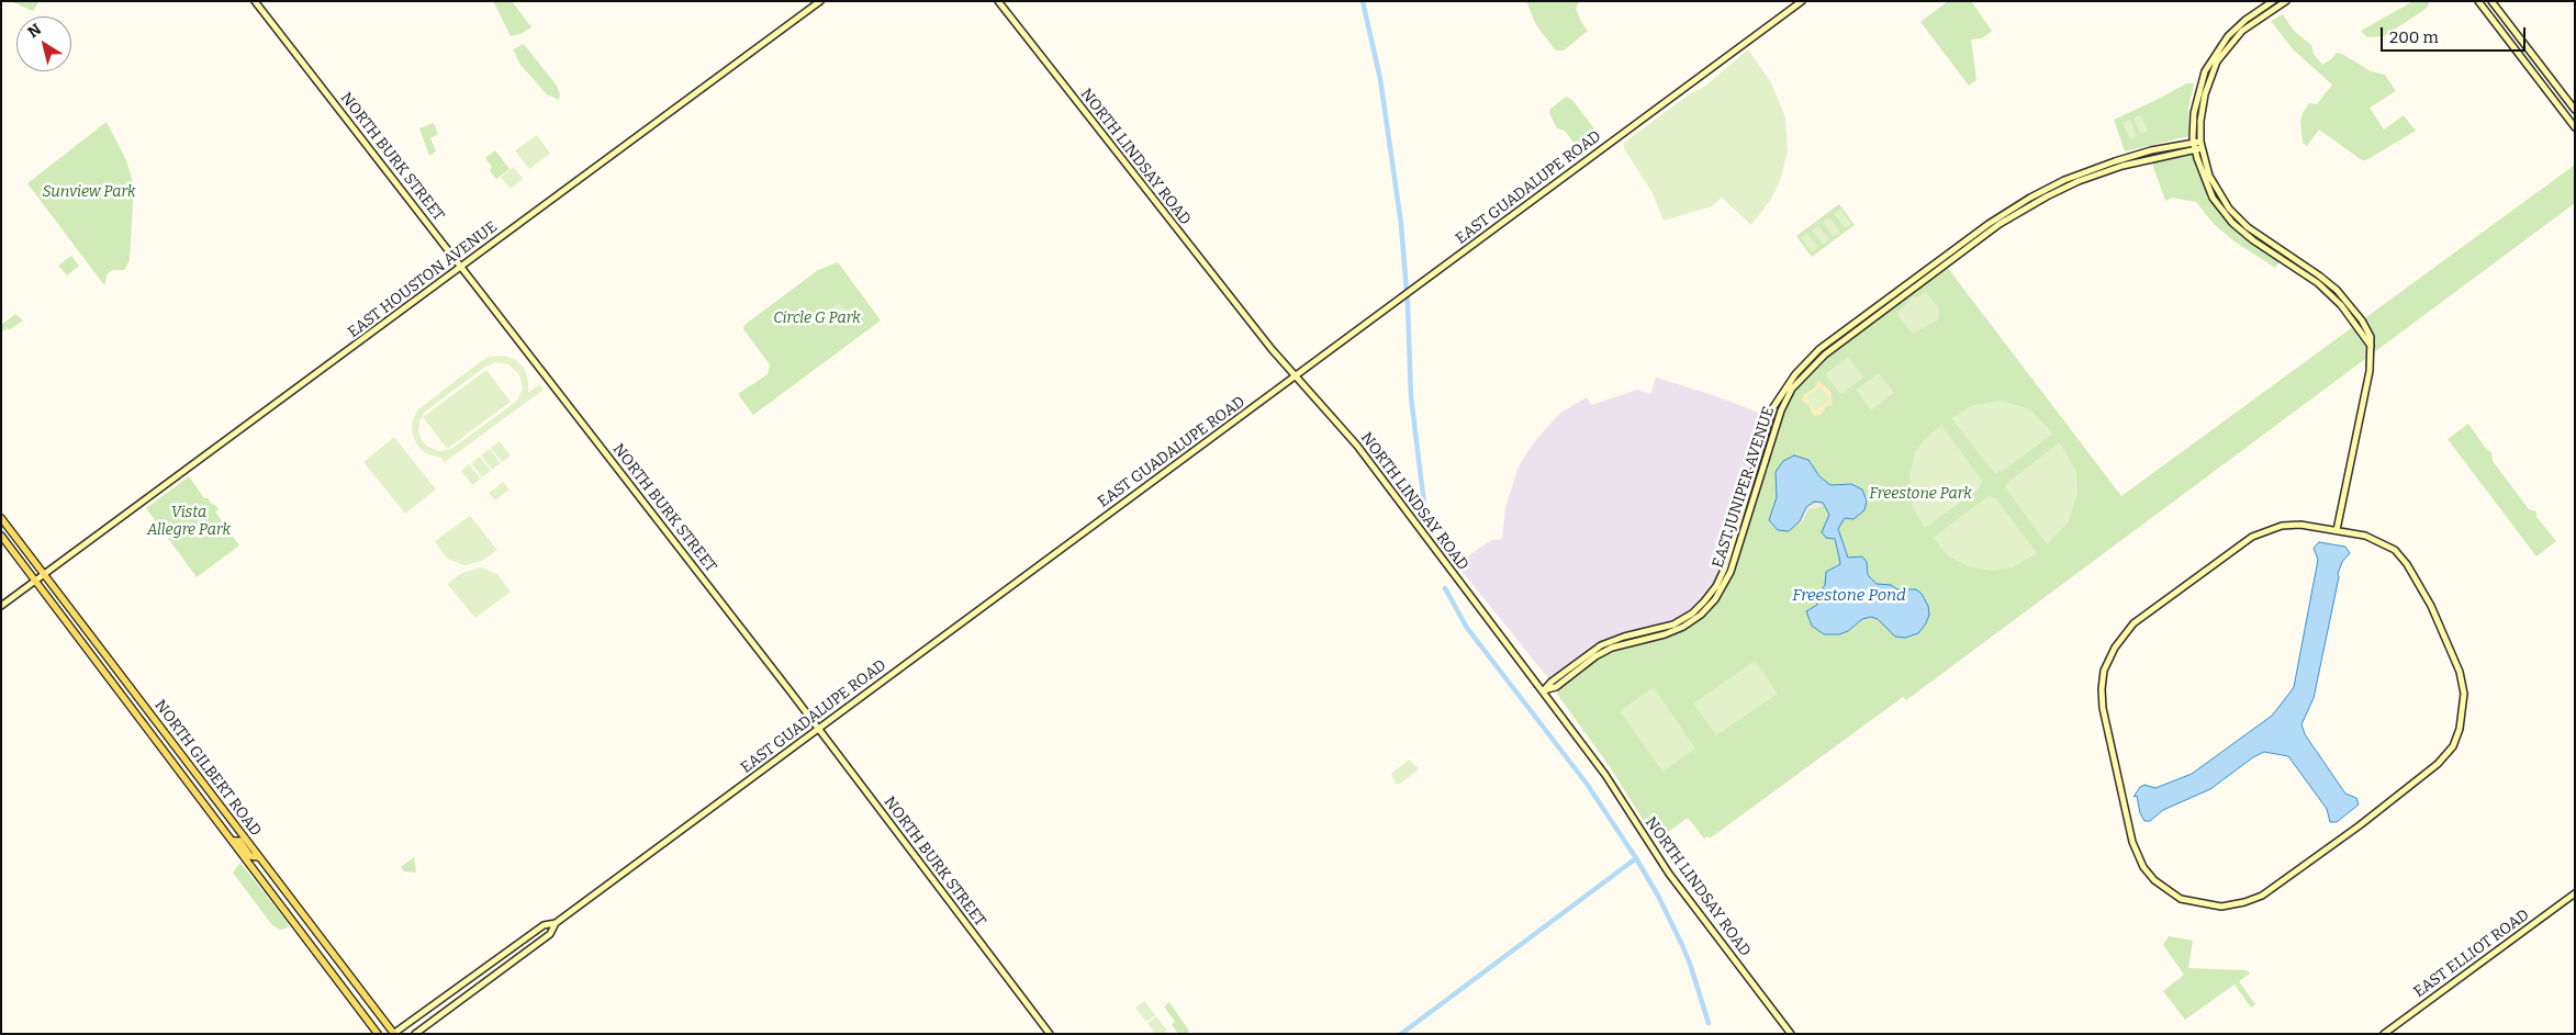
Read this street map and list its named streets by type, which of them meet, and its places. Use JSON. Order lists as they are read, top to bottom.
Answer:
{
  "streets": {
    "main road": ["NORTH GILBERT ROAD"],
    "street": [
      "NORTH BURK STREET",
      "NORTH LINDSAY ROAD",
      "EAST GUADALUPE ROAD",
      "EAST HOUSTON AVENUE",
      "EAST JUNIPER AVENUE",
      "EAST ELLIOT ROAD"
    ]
  },
  "crossings": [
    ["NORTH BURK STREET", "EAST GUADALUPE ROAD"],
    ["NORTH BURK STREET", "EAST HOUSTON AVENUE"],
    ["NORTH LINDSAY ROAD", "EAST GUADALUPE ROAD"],
    ["NORTH LINDSAY ROAD", "EAST JUNIPER AVENUE"],
    ["EAST GUADALUPE ROAD", "NORTH GILBERT ROAD"],
    ["EAST HOUSTON AVENUE", "NORTH GILBERT ROAD"]
  ],
  "water": ["Freestone Pond"],
  "parks": [
    "Sunview Park",
    "Circle G Park",
    "Freestone Park",
    "Vista Allegre Park"
  ],
  "scale_bar": "200 m",
  "north": "top left"
}
